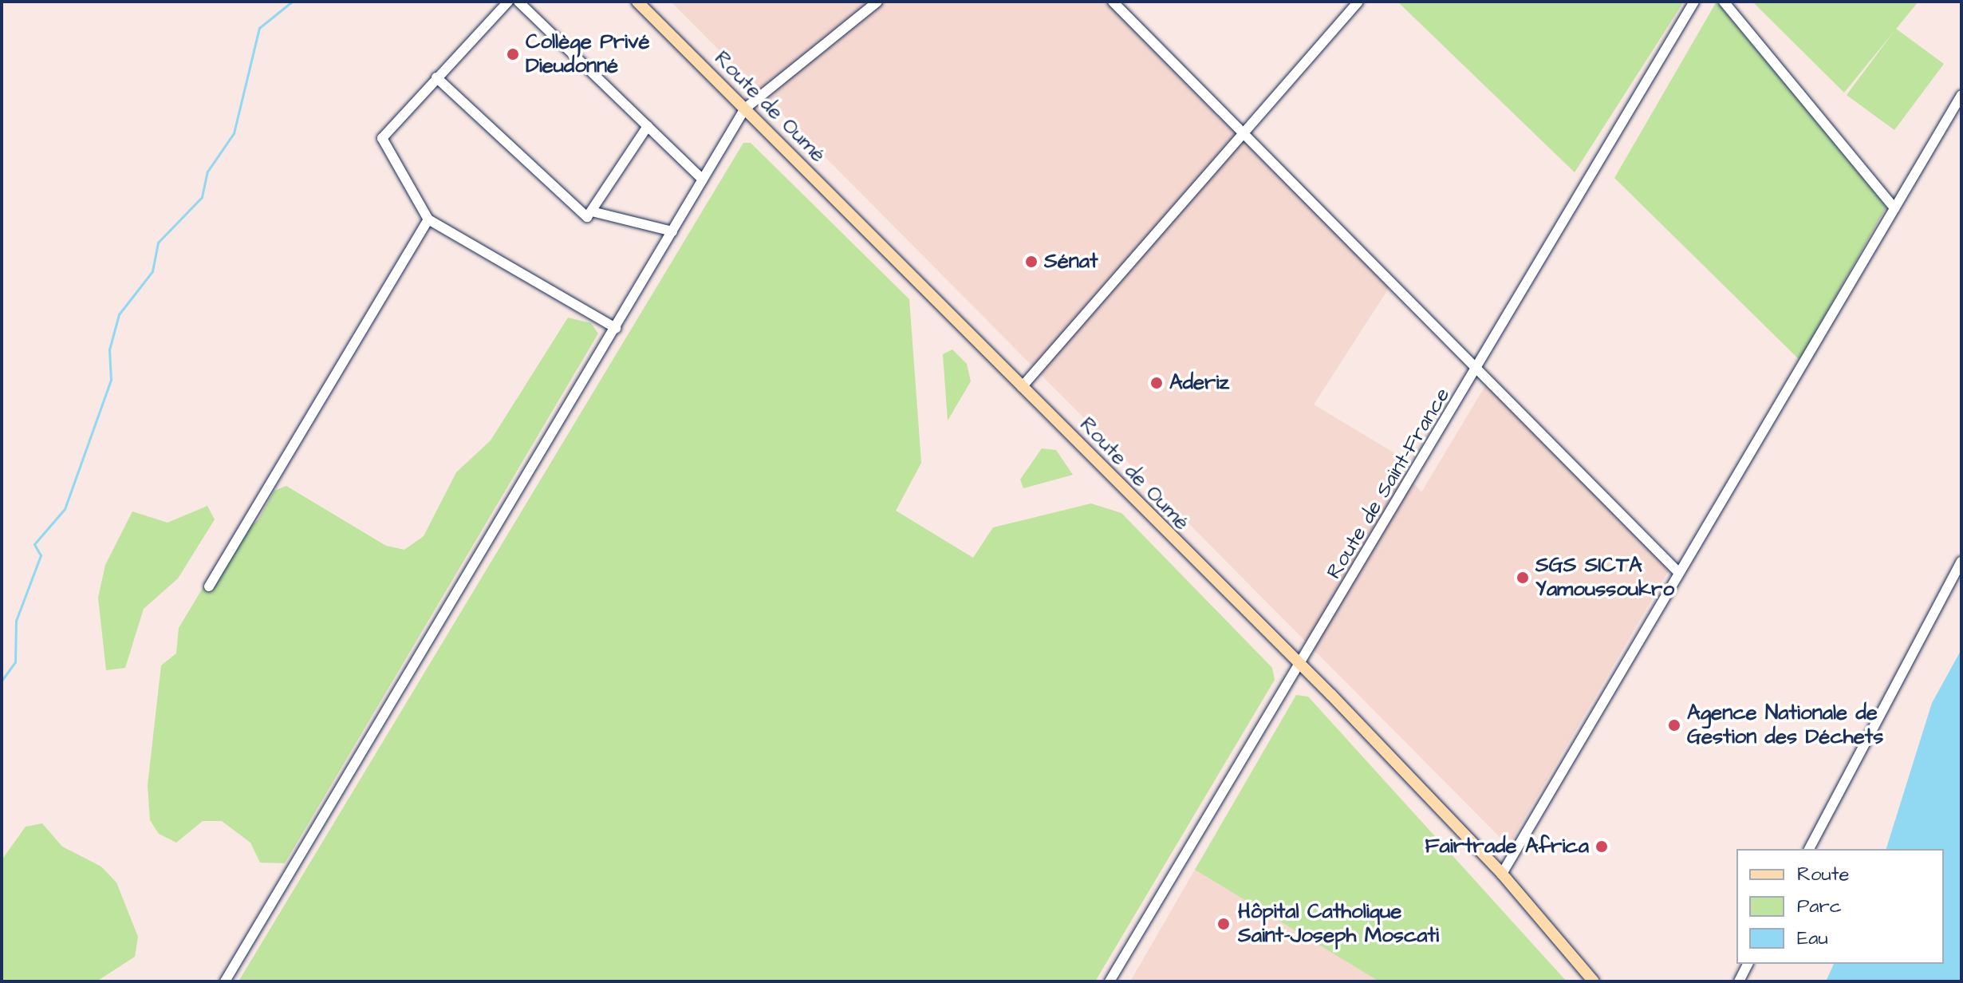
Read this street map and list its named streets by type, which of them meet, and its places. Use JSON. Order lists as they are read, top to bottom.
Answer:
{
  "streets": {
    "main road": ["Route de Oumé"],
    "street": ["Route de Saint-France"]
  },
  "crossings": [
    ["Route de Oumé", "Route de Saint-France"]
  ],
  "places": [
    "Collège Privé Dieudonné",
    "Sénat",
    "Aderiz",
    "SGS SICTA Yamoussoukro",
    "Agence Nationale de Gestion des Déchets",
    "Fairtrade Africa",
    "Hôpital Catholique Saint-Joseph Moscati"
  ],
  "legend": ["Route", "Parc", "Eau"]
}
